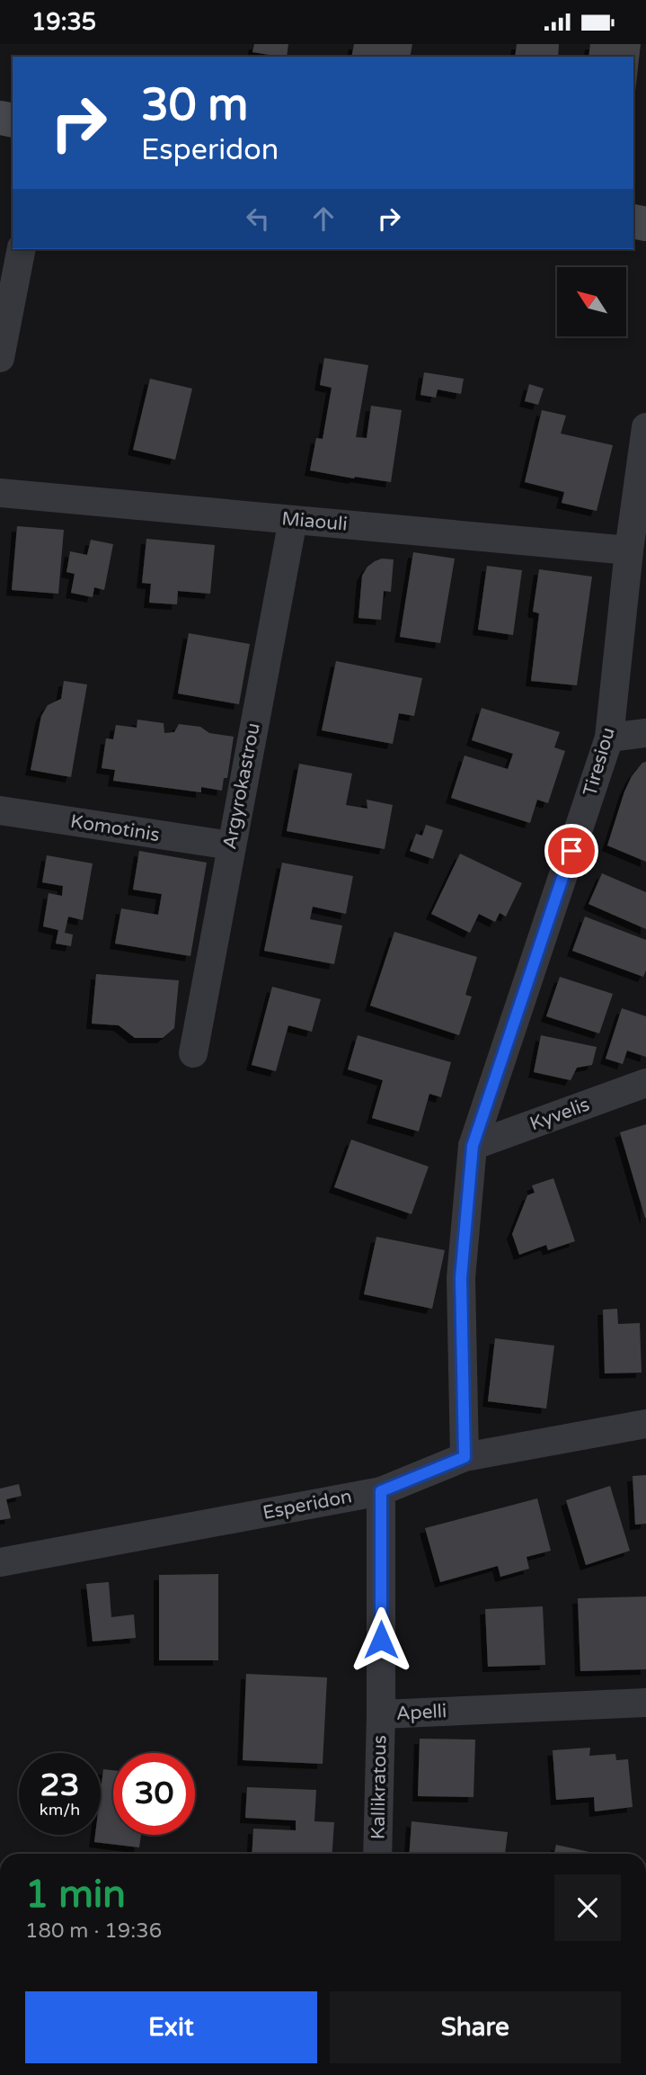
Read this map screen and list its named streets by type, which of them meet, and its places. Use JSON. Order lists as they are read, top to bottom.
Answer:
{
  "streets": {
    "street": [
      "Miaouli",
      "Tiresiou",
      "Argyrokastrou",
      "Komotinis",
      "Kyvelis",
      "Esperidon",
      "Apelli",
      "Kallikratous"
    ]
  },
  "crossings": [
    ["Miaouli", "Tiresiou"],
    ["Miaouli", "Argyrokastrou"],
    ["Tiresiou", "Kyvelis"],
    ["Tiresiou", "Esperidon"],
    ["Argyrokastrou", "Komotinis"],
    ["Esperidon", "Apelli"],
    ["Apelli", "Kallikratous"]
  ],
  "north": "top left",
  "page": {
    "status": "19:35",
    "turn": ["30 m", "Esperidon"],
    "speed": "23 km/h",
    "limit": "30",
    "heading": ["1 min", "180 m · 19:36"],
    "buttons": ["Exit", "Share"]
  }
}
